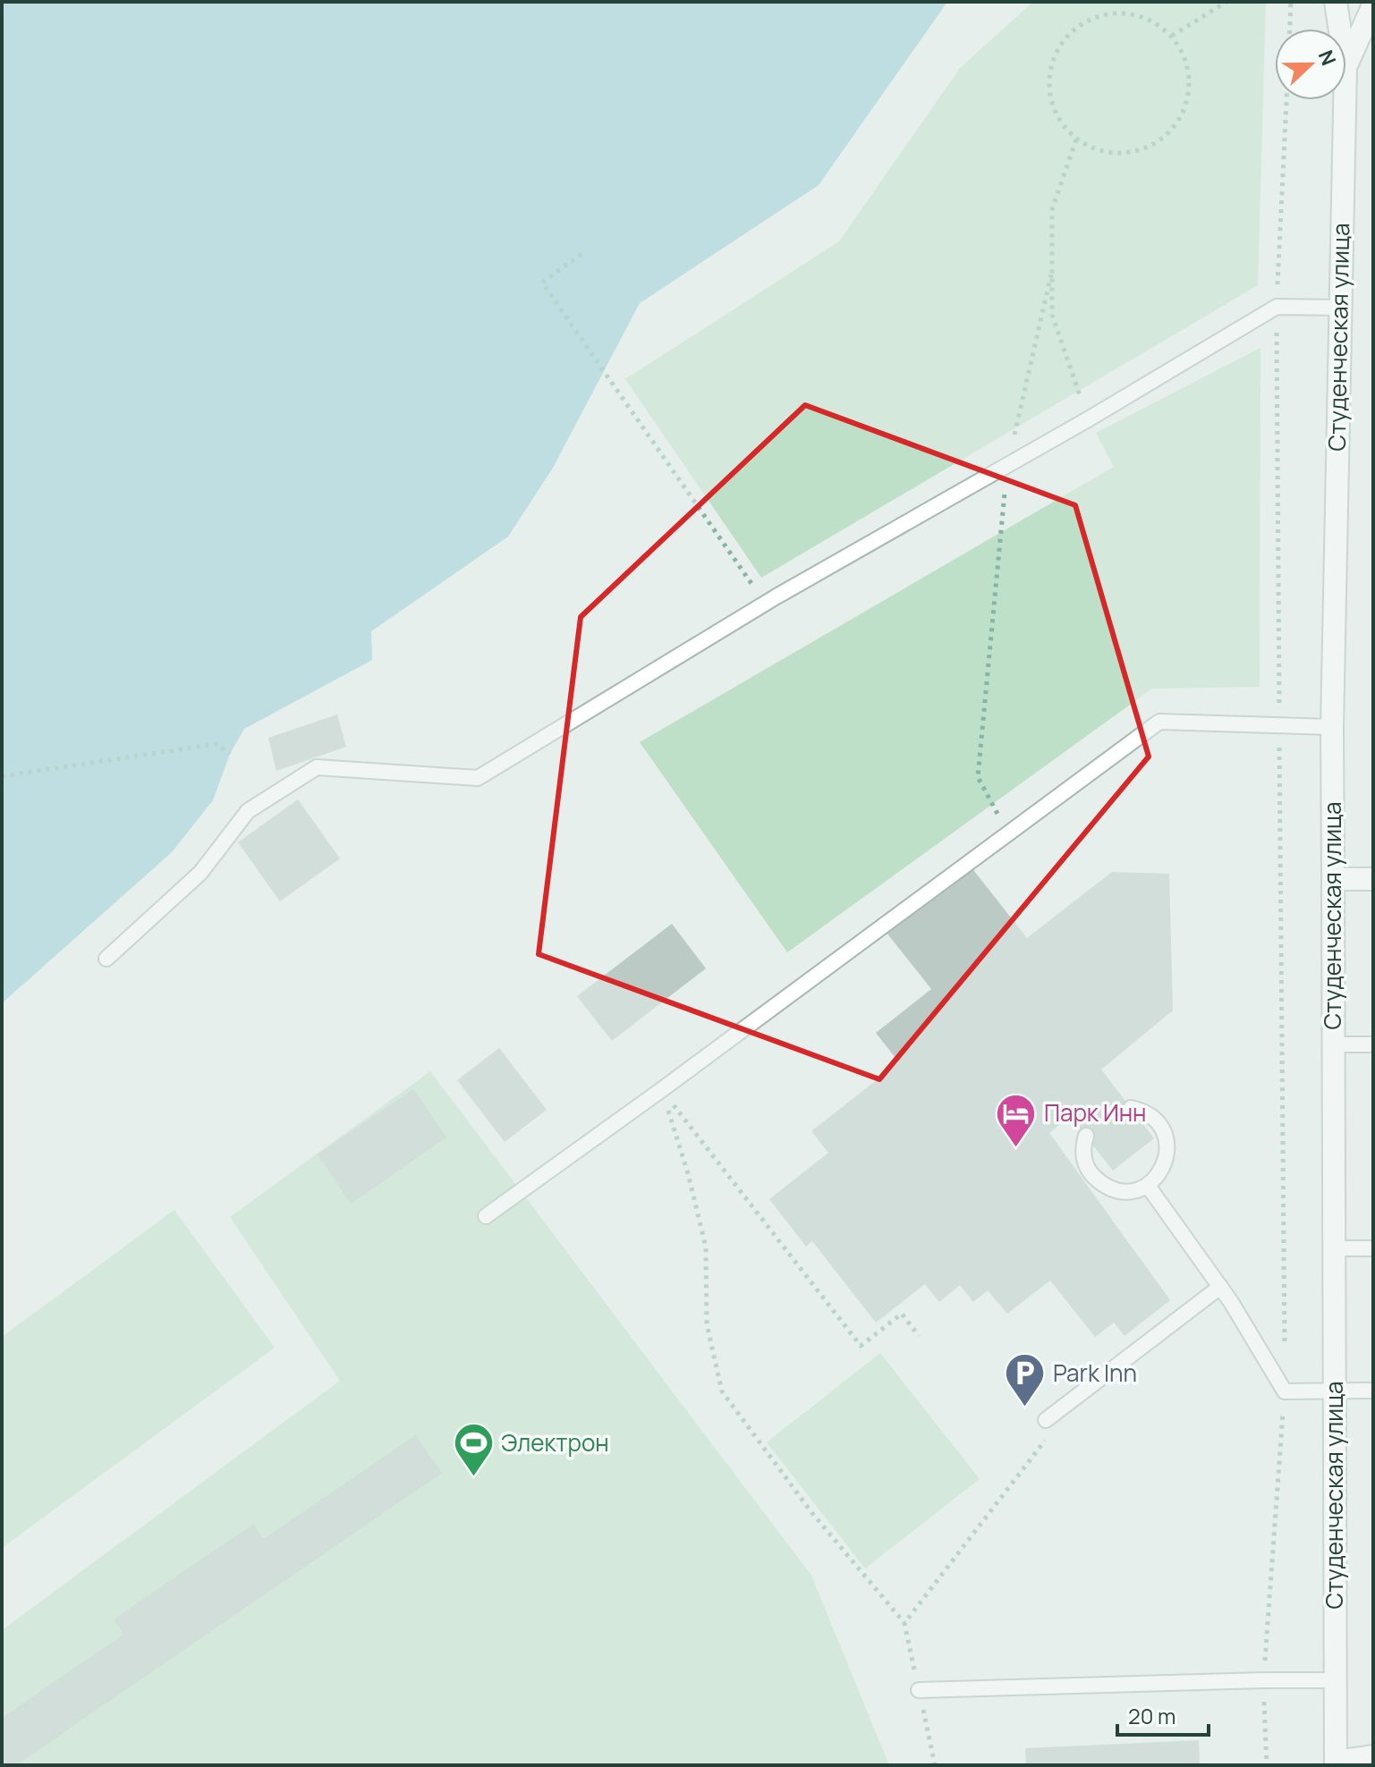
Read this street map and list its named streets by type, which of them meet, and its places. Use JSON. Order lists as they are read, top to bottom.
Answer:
{
  "streets": {
    "street": ["Студенческая улица"]
  },
  "places": {
    "hotel": ["Парк Инн"],
    "parking": ["Park Inn"],
    "sports": ["Электрон"]
  },
  "scale_bar": "20 m",
  "north": "right"
}
